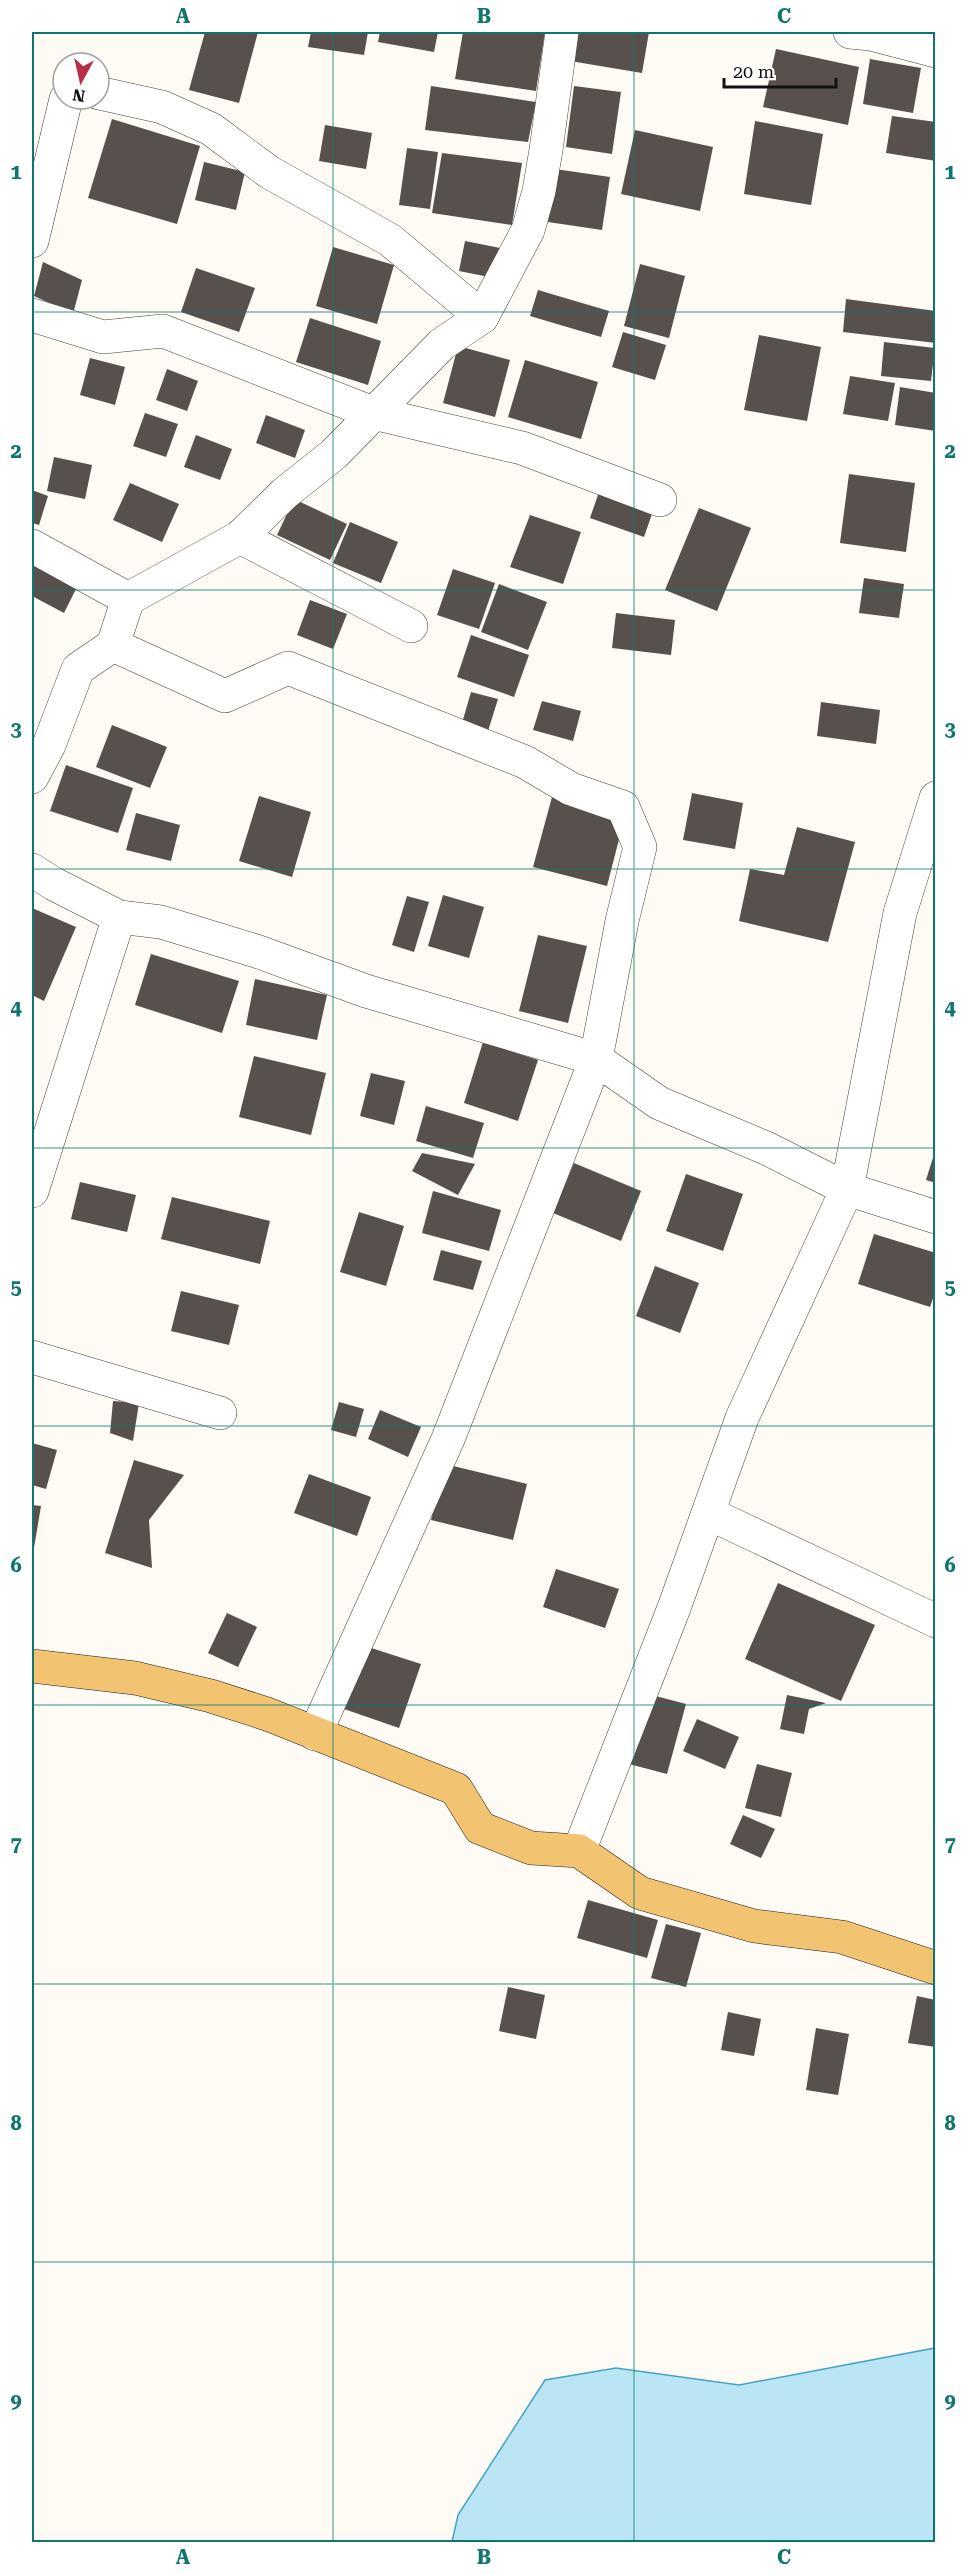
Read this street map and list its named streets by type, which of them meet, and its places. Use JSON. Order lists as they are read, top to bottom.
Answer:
{
  "scale_bar": "20 m",
  "north": "bottom",
  "grid": {
    "columns": ["A", "B", "C"],
    "rows": [
      "1",
      "2",
      "3",
      "4",
      "5",
      "6",
      "7",
      "8",
      "9"
    ]
  }
}
